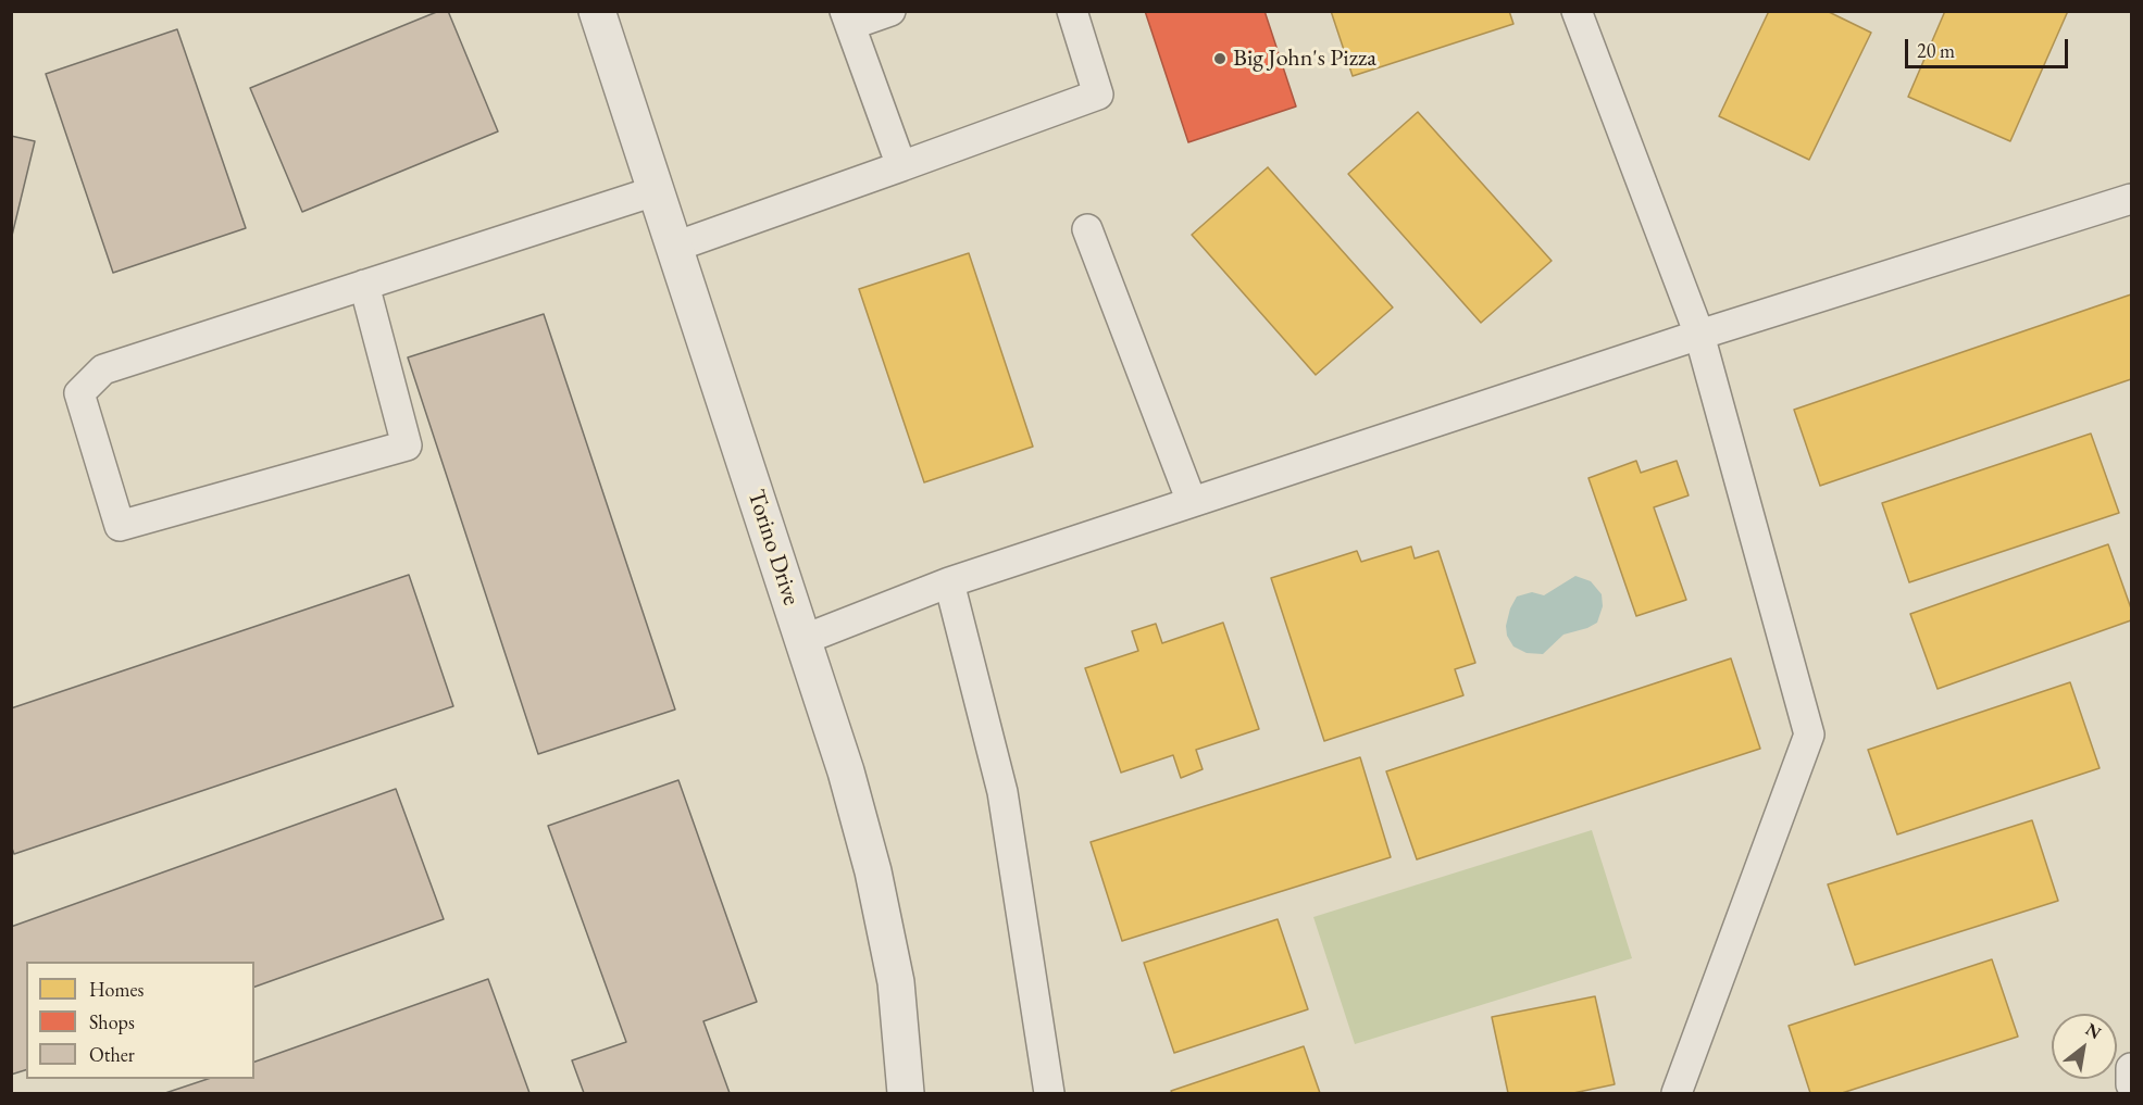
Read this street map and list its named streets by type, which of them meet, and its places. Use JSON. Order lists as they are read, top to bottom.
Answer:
{
  "streets": {
    "street": ["Torino Drive"]
  },
  "places": ["Big John's Pizza"],
  "legend": ["Homes", "Shops", "Other"],
  "scale_bar": "20 m",
  "north": "top right"
}
